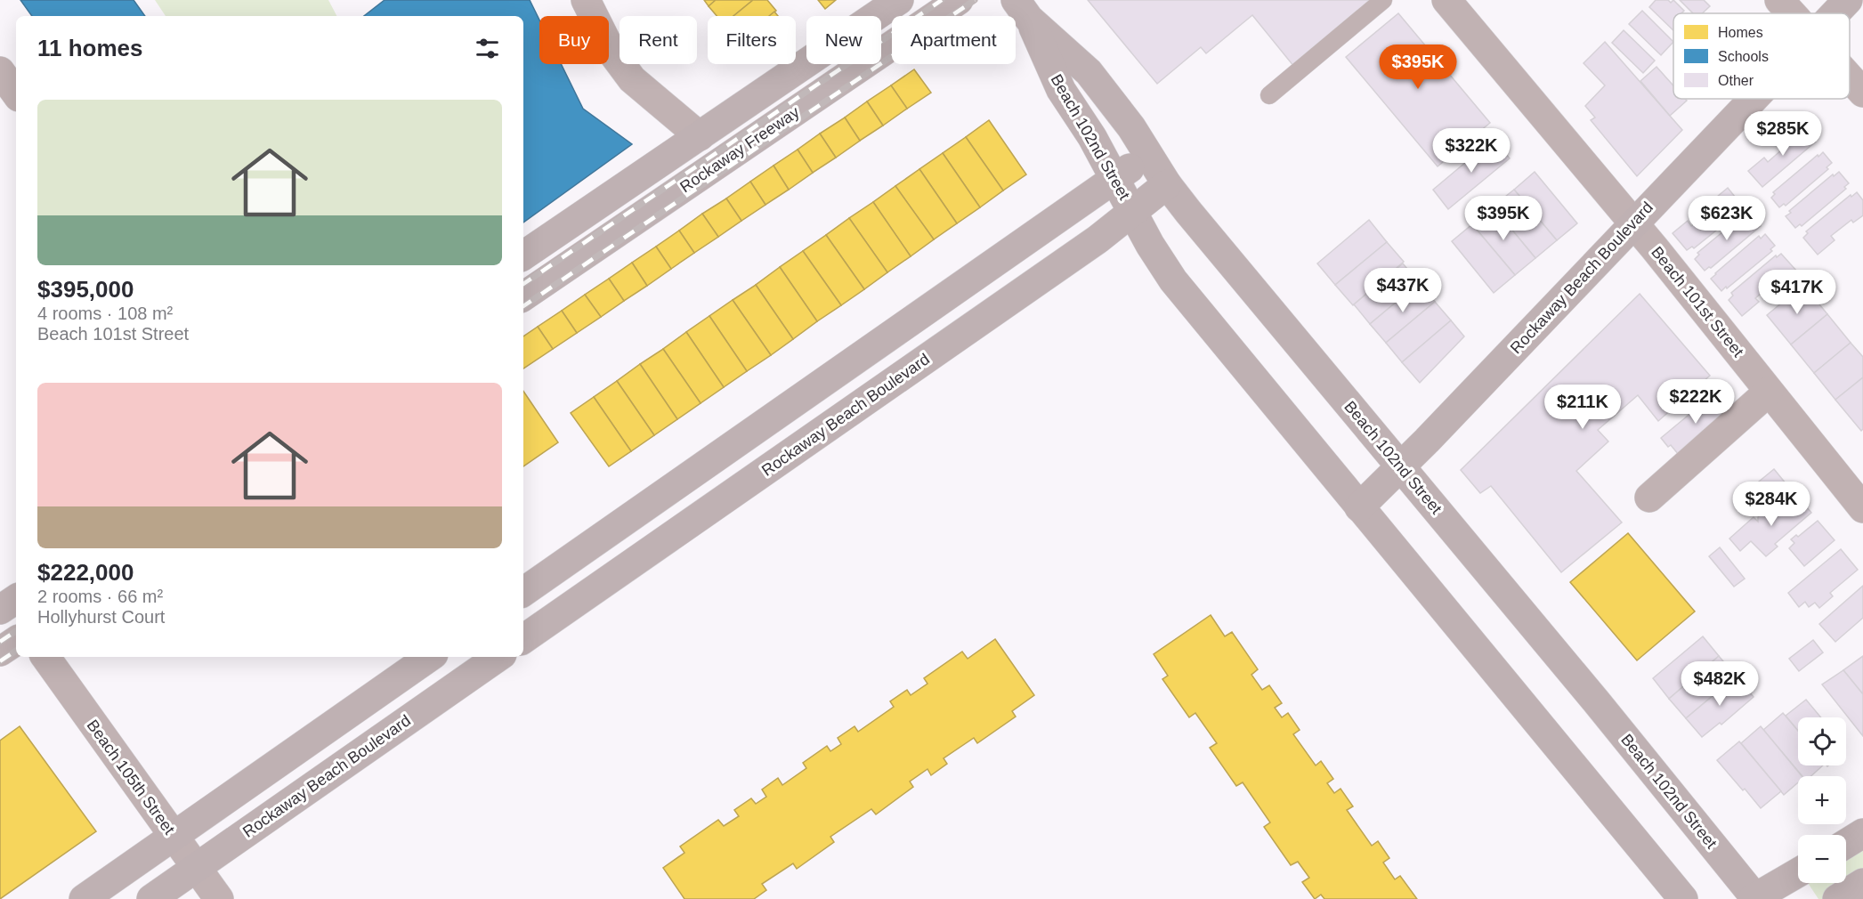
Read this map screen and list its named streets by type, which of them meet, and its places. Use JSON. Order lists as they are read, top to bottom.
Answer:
{
  "streets": {
    "street": [
      "Beach 102nd Street",
      "Rockaway Freeway",
      "Rockaway Beach Boulevard",
      "Beach 101st Street",
      "Beach 105th Street"
    ]
  },
  "crossings": [
    ["Beach 102nd Street", "Rockaway Beach Boulevard"],
    ["Rockaway Beach Boulevard", "Beach 101st Street"],
    ["Rockaway Beach Boulevard", "Beach 105th Street"]
  ],
  "legend": ["Homes", "Schools", "Other"],
  "page": {
    "chip": [
      "Buy",
      "Rent",
      "Filters",
      "New",
      "Apartment"
    ],
    "heading": "11 homes",
    "price": [
      "$395K",
      "$285K",
      "$322K",
      "$395K",
      "$623K",
      "$437K",
      "$417K",
      "$222K",
      "$211K",
      "$284K",
      "$482K"
    ],
    "list": [
      {
        "name": "$395,000",
        "note": "4 rooms · 108 m² · Beach 101st Street"
      },
      {
        "name": "$222,000",
        "note": "2 rooms · 66 m² · Hollyhurst Court"
      }
    ],
    "map_buttons": ["+", "−"]
  }
}
